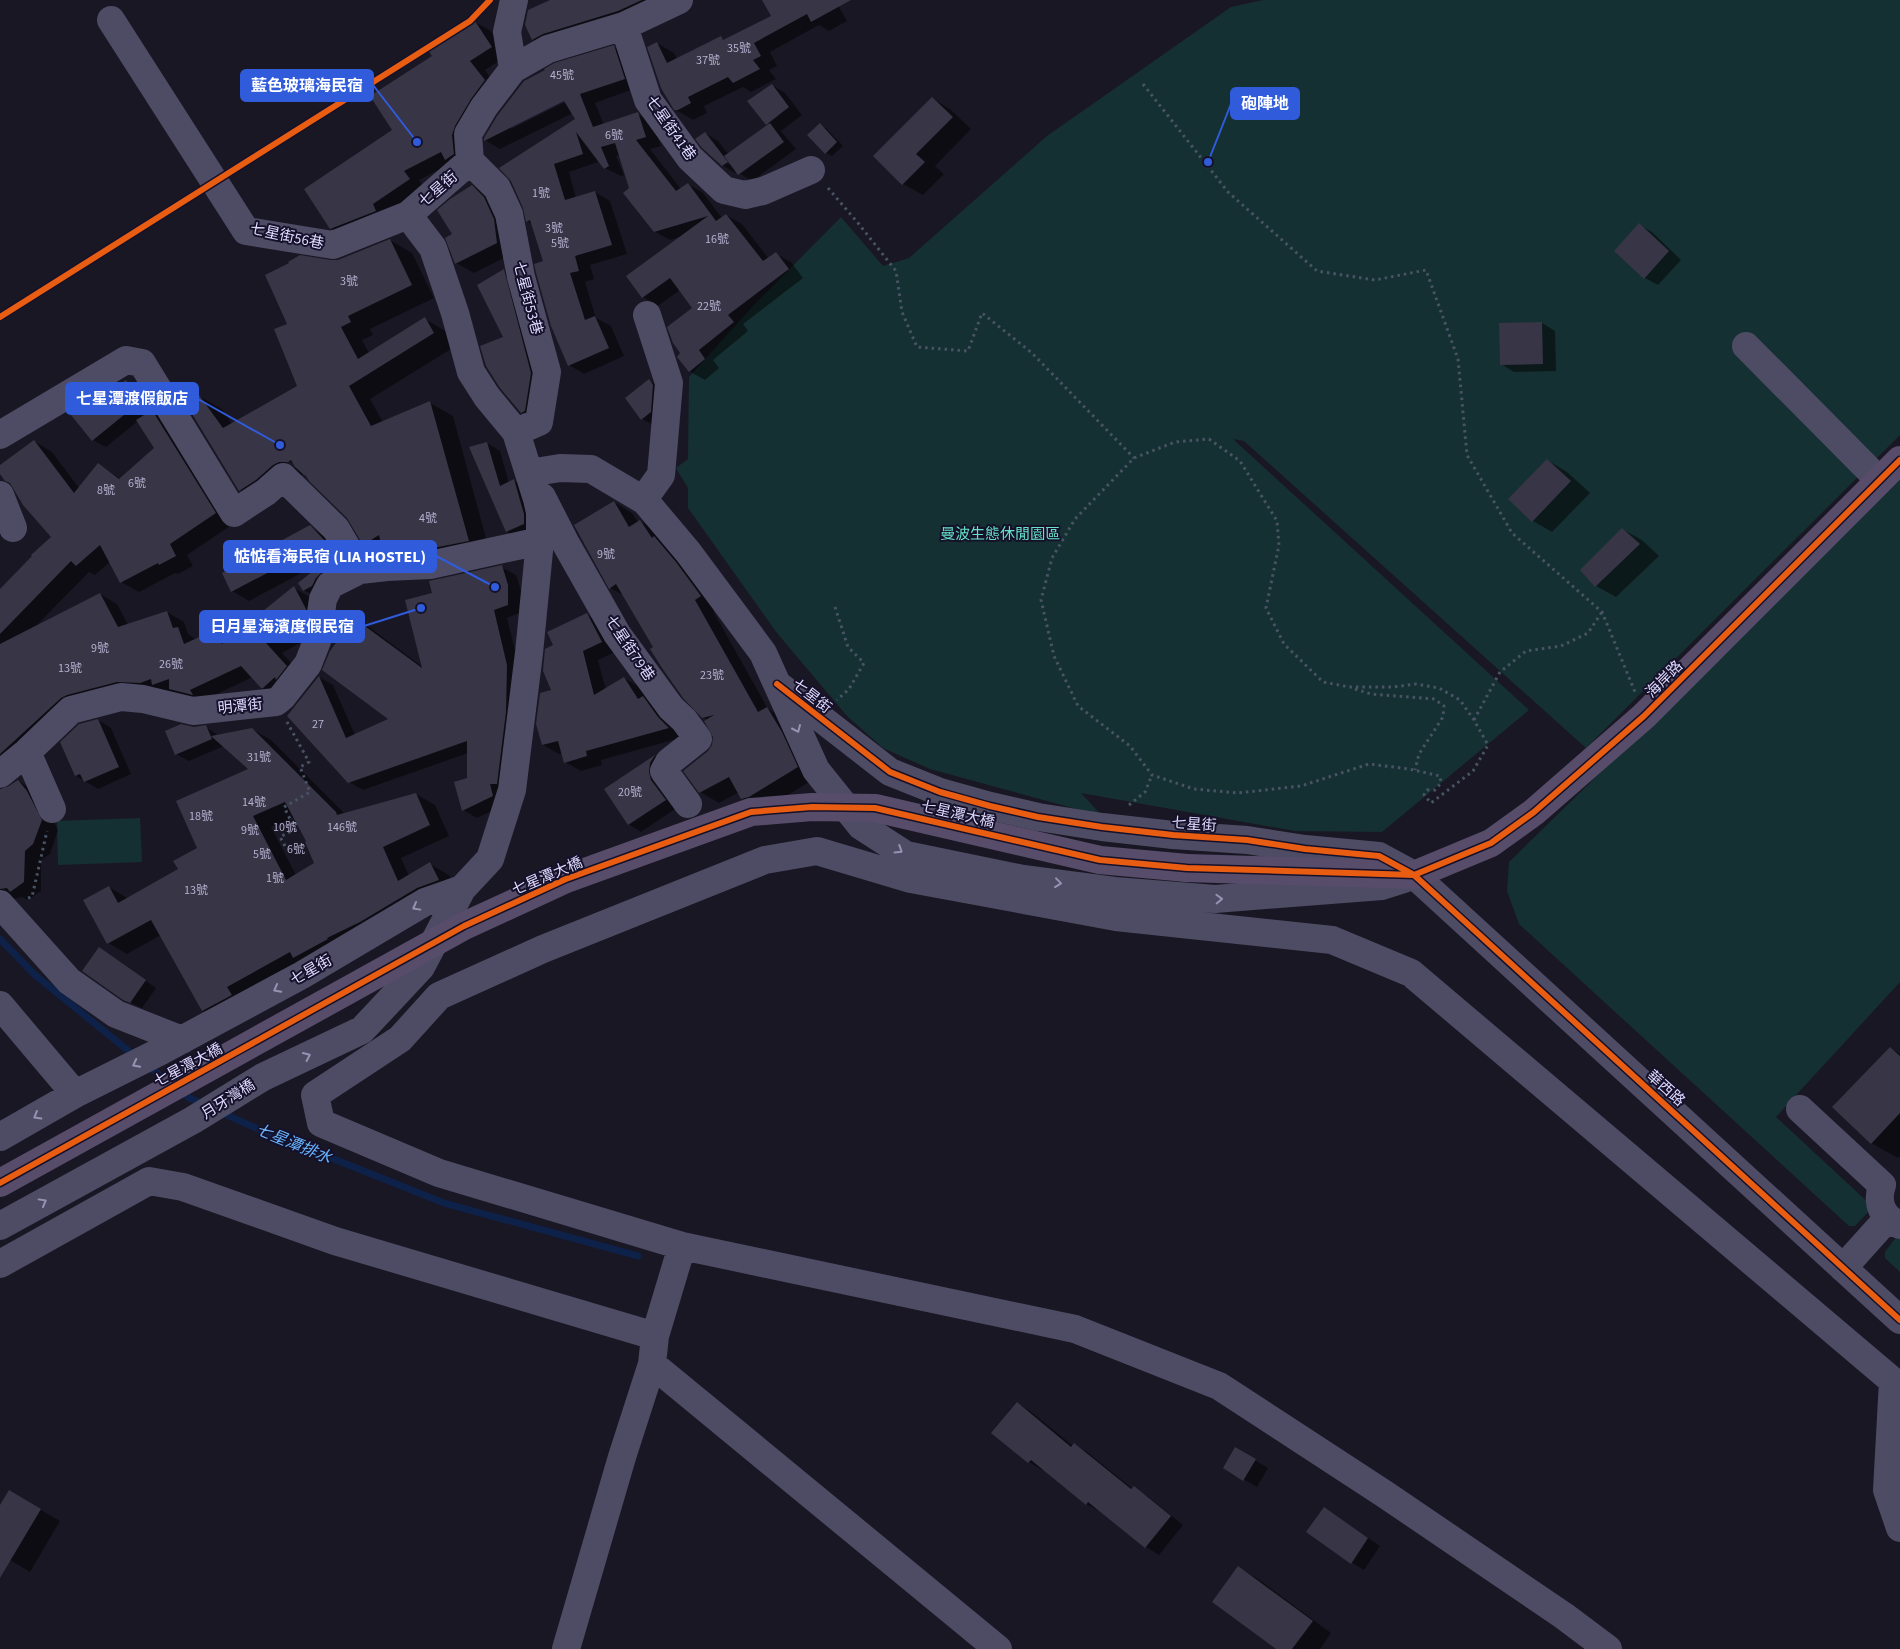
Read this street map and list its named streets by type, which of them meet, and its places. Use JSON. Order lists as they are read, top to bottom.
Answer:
{
  "streets": {
    "main road": ["海岸路", "七星潭大橋"],
    "street": [
      "七星街41巷",
      "七星街",
      "七星街56巷",
      "七星街53巷",
      "七星街79巷",
      "明潭街",
      "華西路",
      "月牙灣橋"
    ]
  },
  "crossings": [
    ["七星街41巷", "七星街"],
    ["七星街", "七星街56巷"],
    ["七星街", "七星街53巷"],
    ["七星街", "七星街79巷"],
    ["七星街", "海岸路"],
    ["七星街", "明潭街"],
    ["七星街", "七星潭大橋"],
    ["七星街", "華西路"],
    ["七星街", "月牙灣橋"],
    ["海岸路", "七星潭大橋"],
    ["海岸路", "華西路"],
    ["七星潭大橋", "華西路"]
  ],
  "one_way": ["月牙灣橋"],
  "water": ["七星潭排水"],
  "parks": ["曼波生態休閒園區"],
  "places": [
    "藍色玻璃海民宿",
    "砲陣地",
    "七星潭渡假飯店",
    "惦惦看海民宿 (LIA HOSTEL)",
    "日月星海濱度假民宿"
  ],
  "house_numbers": [
    "35號",
    "37號",
    "45號",
    "6號",
    "1號",
    "3號",
    "16號",
    "5號",
    "3號",
    "22號",
    "6號",
    "8號",
    "4號",
    "9號",
    "9號",
    "26號",
    "13號",
    "23號",
    "27",
    "31號",
    "20號",
    "14號",
    "18號",
    "10號",
    "146號",
    "9號",
    "6號",
    "5號",
    "1號",
    "13號"
  ]
}
